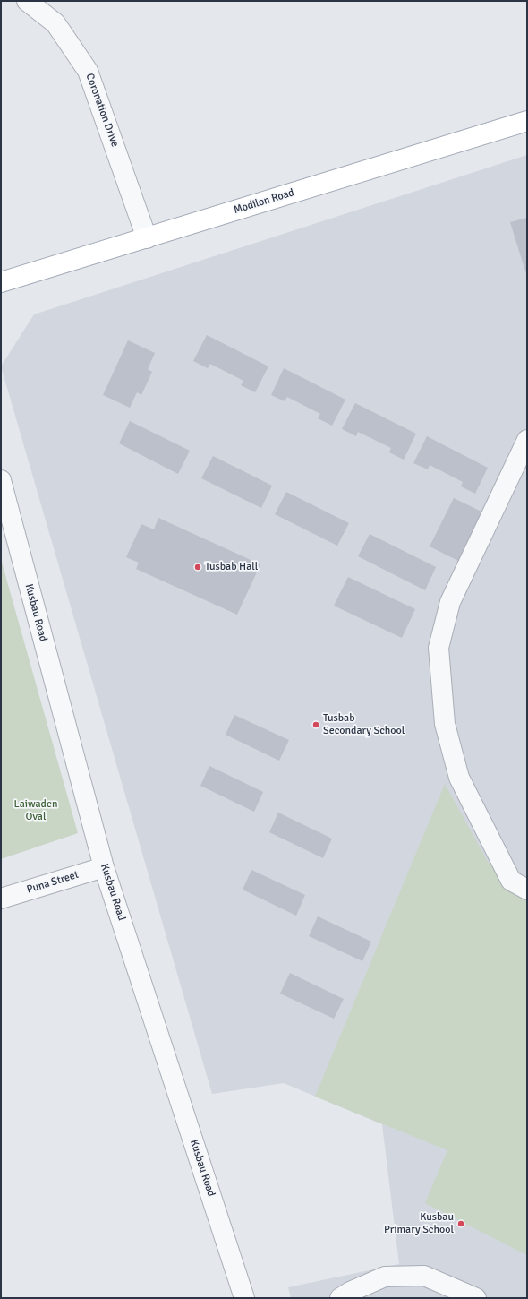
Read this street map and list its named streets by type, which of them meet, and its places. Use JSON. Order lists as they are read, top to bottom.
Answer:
{
  "streets": {
    "main road": ["Modilon Road"],
    "street": ["Coronation Drive", "Kusbau Road", "Puna Street"]
  },
  "crossings": [
    ["Coronation Drive", "Modilon Road"],
    ["Kusbau Road", "Puna Street"]
  ],
  "parks": ["Laiwaden Oval"],
  "places": ["Tusbab Hall", "Tusbab Secondary School", "Kusbau Primary School"]
}
